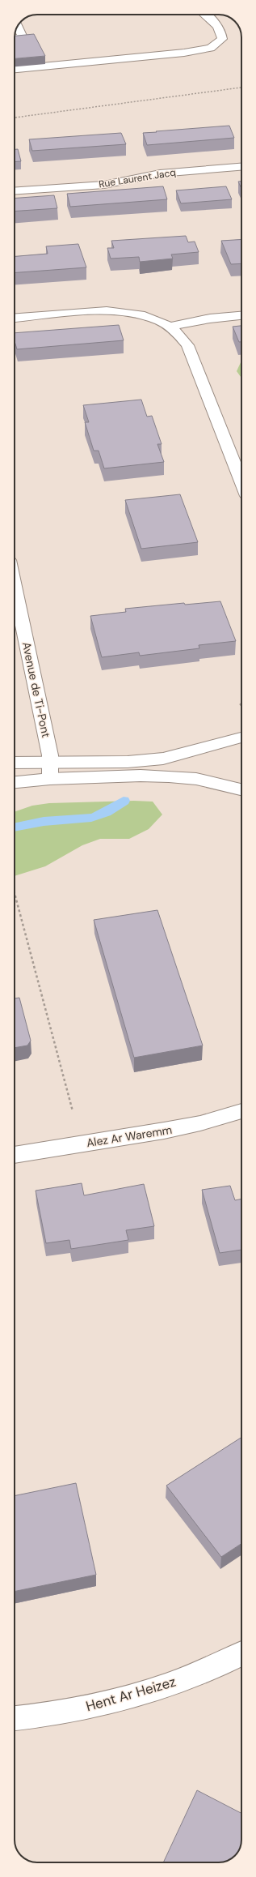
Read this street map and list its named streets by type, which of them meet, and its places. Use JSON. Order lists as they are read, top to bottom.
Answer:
{
  "streets": {
    "street": [
      "Rue Laurent Jacq",
      "Avenue de Ti-Pont",
      "Alez Ar Waremm",
      "Hent Ar Heizez"
    ]
  }
}
